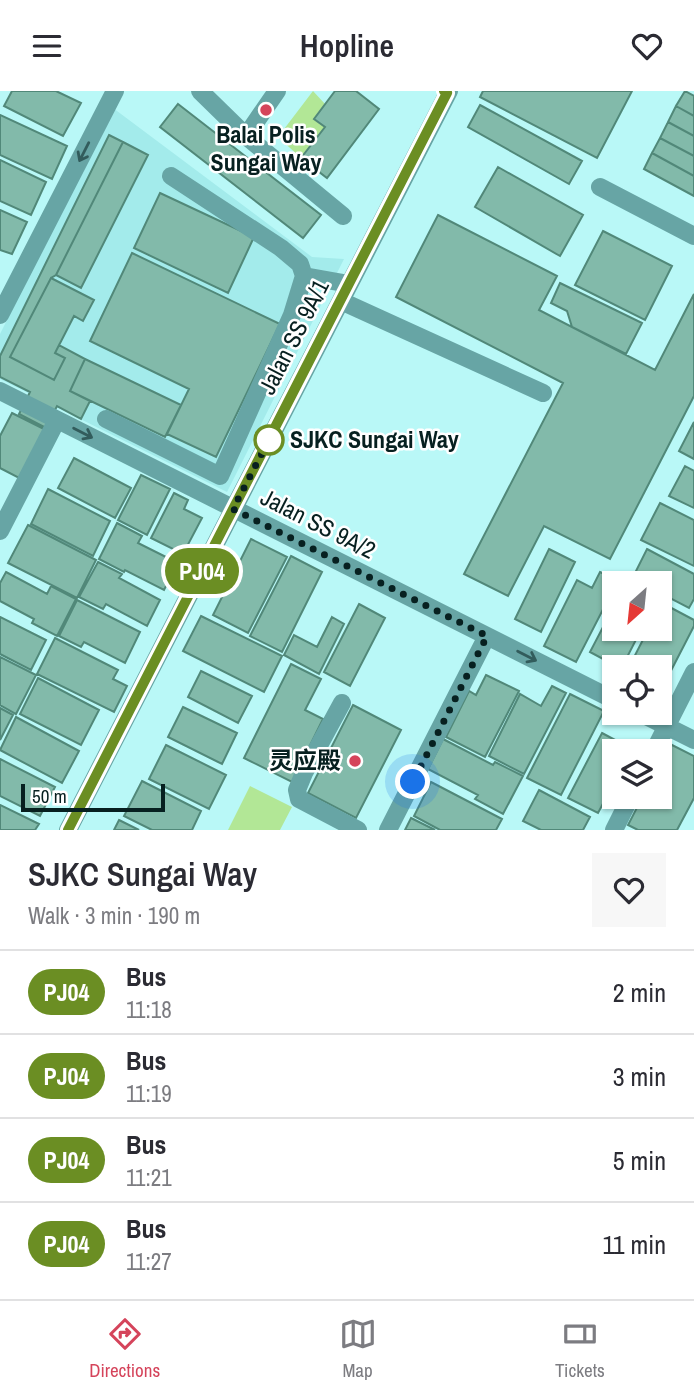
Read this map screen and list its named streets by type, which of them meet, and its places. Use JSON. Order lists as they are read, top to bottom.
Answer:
{
  "streets": {
    "street": ["Jalan SS 9A/1", "Jalan SS 9A/2"]
  },
  "crossings": [
    ["Jalan SS 9A/1", "Jalan SS 9A/2"]
  ],
  "one_way": ["Jalan SS 9A/2"],
  "places": ["Balai Polis Sungai Way", "SJKC Sungai Way", "灵应殿"],
  "lines": ["bus line PJ04"],
  "scale_bar": "50 m",
  "north": "bottom left",
  "page": {
    "header": "Hopline",
    "on_map": "PJ04",
    "scale": "50 m",
    "heading": ["SJKC Sungai Way", "Walk · 3 min · 190 m"],
    "list": [
      {
        "mark": "PJ04",
        "name": "Bus",
        "note": "11:18",
        "value": "2 min"
      },
      {
        "mark": "PJ04",
        "name": "Bus",
        "note": "11:19",
        "value": "3 min"
      },
      {
        "mark": "PJ04",
        "name": "Bus",
        "note": "11:21",
        "value": "5 min"
      },
      {
        "mark": "PJ04",
        "name": "Bus",
        "note": "11:27",
        "value": "11 min"
      }
    ],
    "tabs": ["Directions", "Map", "Tickets"]
  }
}
